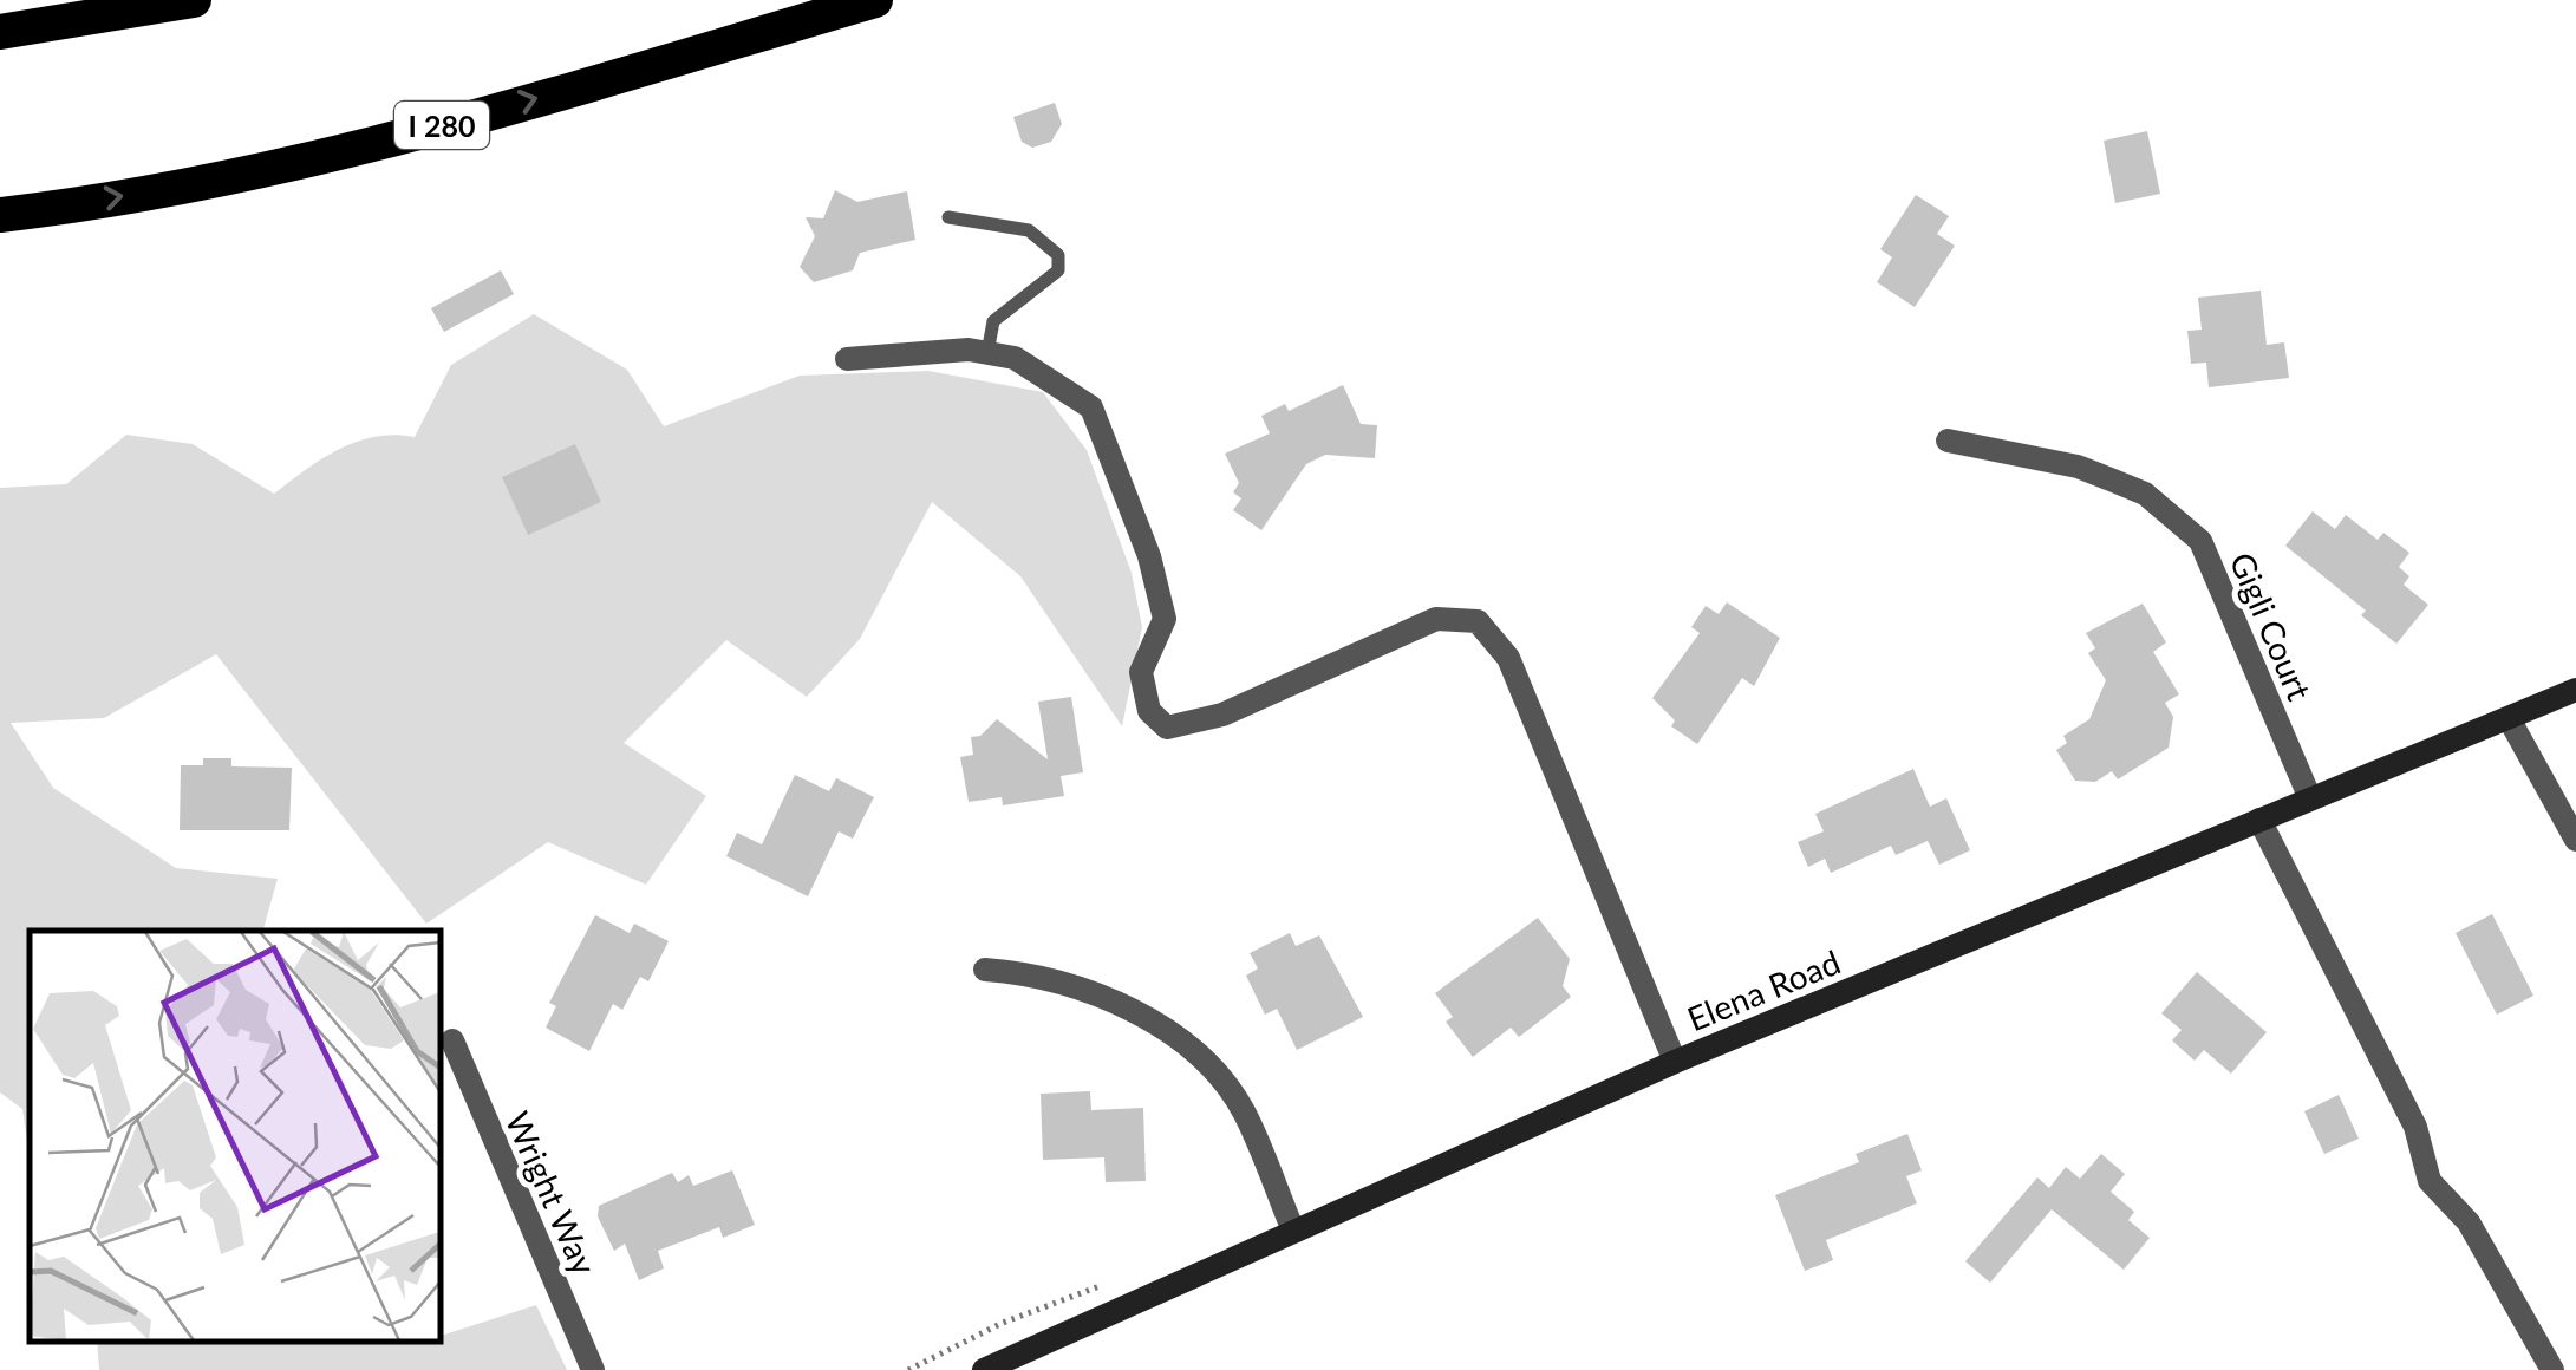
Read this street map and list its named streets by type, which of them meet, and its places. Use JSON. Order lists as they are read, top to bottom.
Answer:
{
  "streets": {
    "highway": ["I 280"],
    "street": ["Gigli Court", "Elena Road", "Wright Way"]
  },
  "crossings": [
    ["Gigli Court", "Elena Road"]
  ]
}
